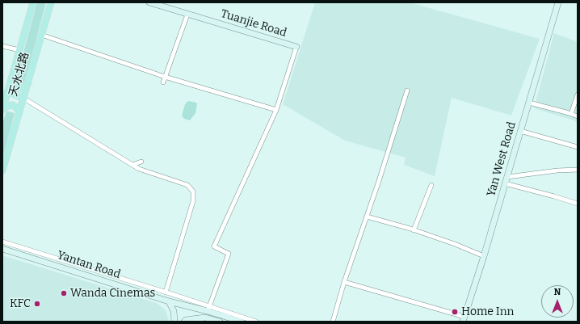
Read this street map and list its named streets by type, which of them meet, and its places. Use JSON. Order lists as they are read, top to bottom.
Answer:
{
  "streets": {
    "main road": [
      "Tuanjie Road",
      "天水北路",
      "Yan West Road",
      "Yantan Road"
    ]
  },
  "places": ["Wanda Cinemas", "KFC", "Home Inn"],
  "north": "top"
}
